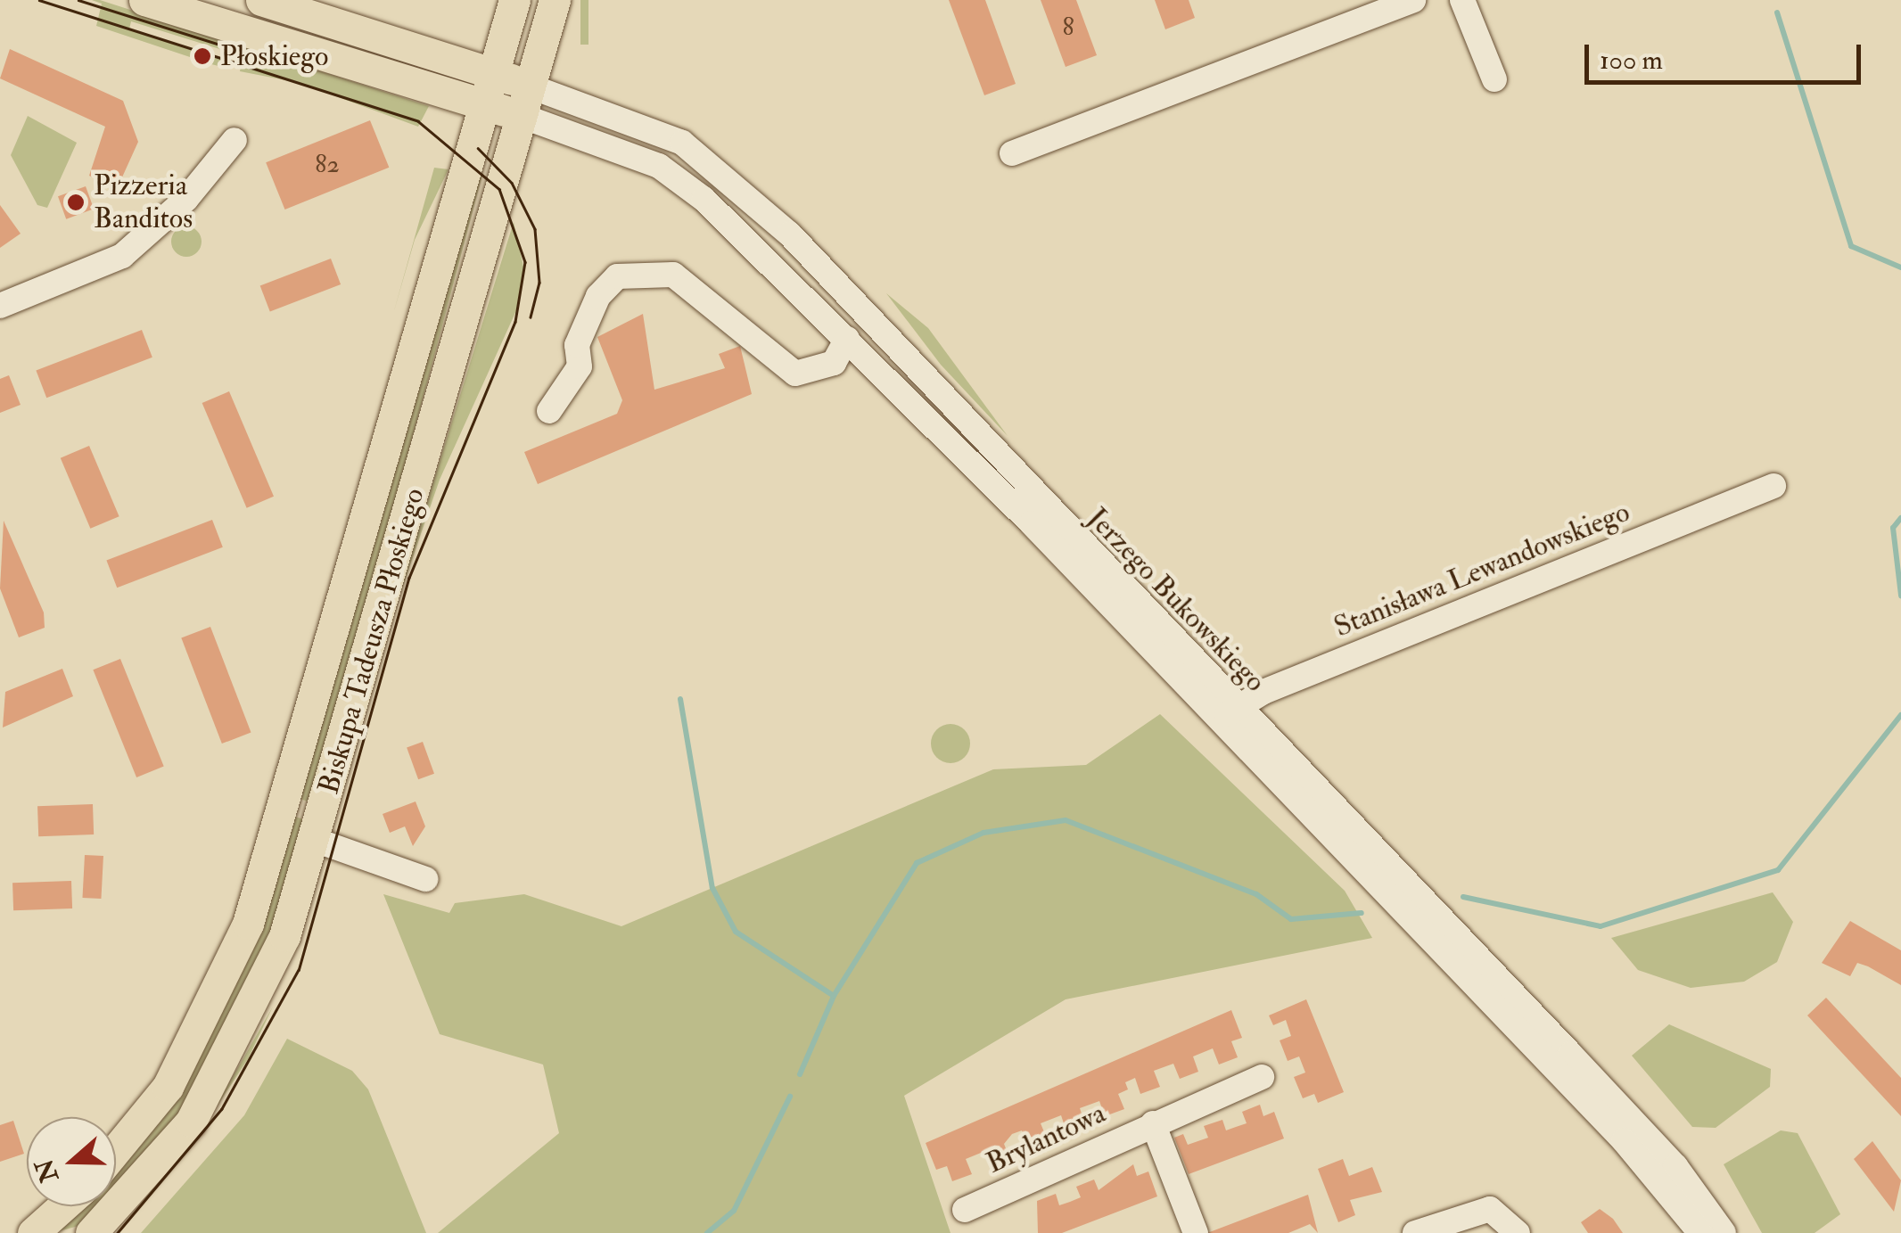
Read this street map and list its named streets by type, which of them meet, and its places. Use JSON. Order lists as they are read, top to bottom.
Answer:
{
  "streets": {
    "main road": ["Biskupa Tadeusza Płoskiego"],
    "street": ["Stanisława Lewandowskiego", "Jerzego Bukowskiego", "Brylantowa"]
  },
  "crossings": [
    ["Stanisława Lewandowskiego", "Jerzego Bukowskiego"],
    ["Jerzego Bukowskiego", "Biskupa Tadeusza Płoskiego"]
  ],
  "places": ["Płoskiego", "Pizzeria Banditos"],
  "house_numbers": ["8", "82"],
  "scale_bar": "100 m",
  "north": "left"
}
